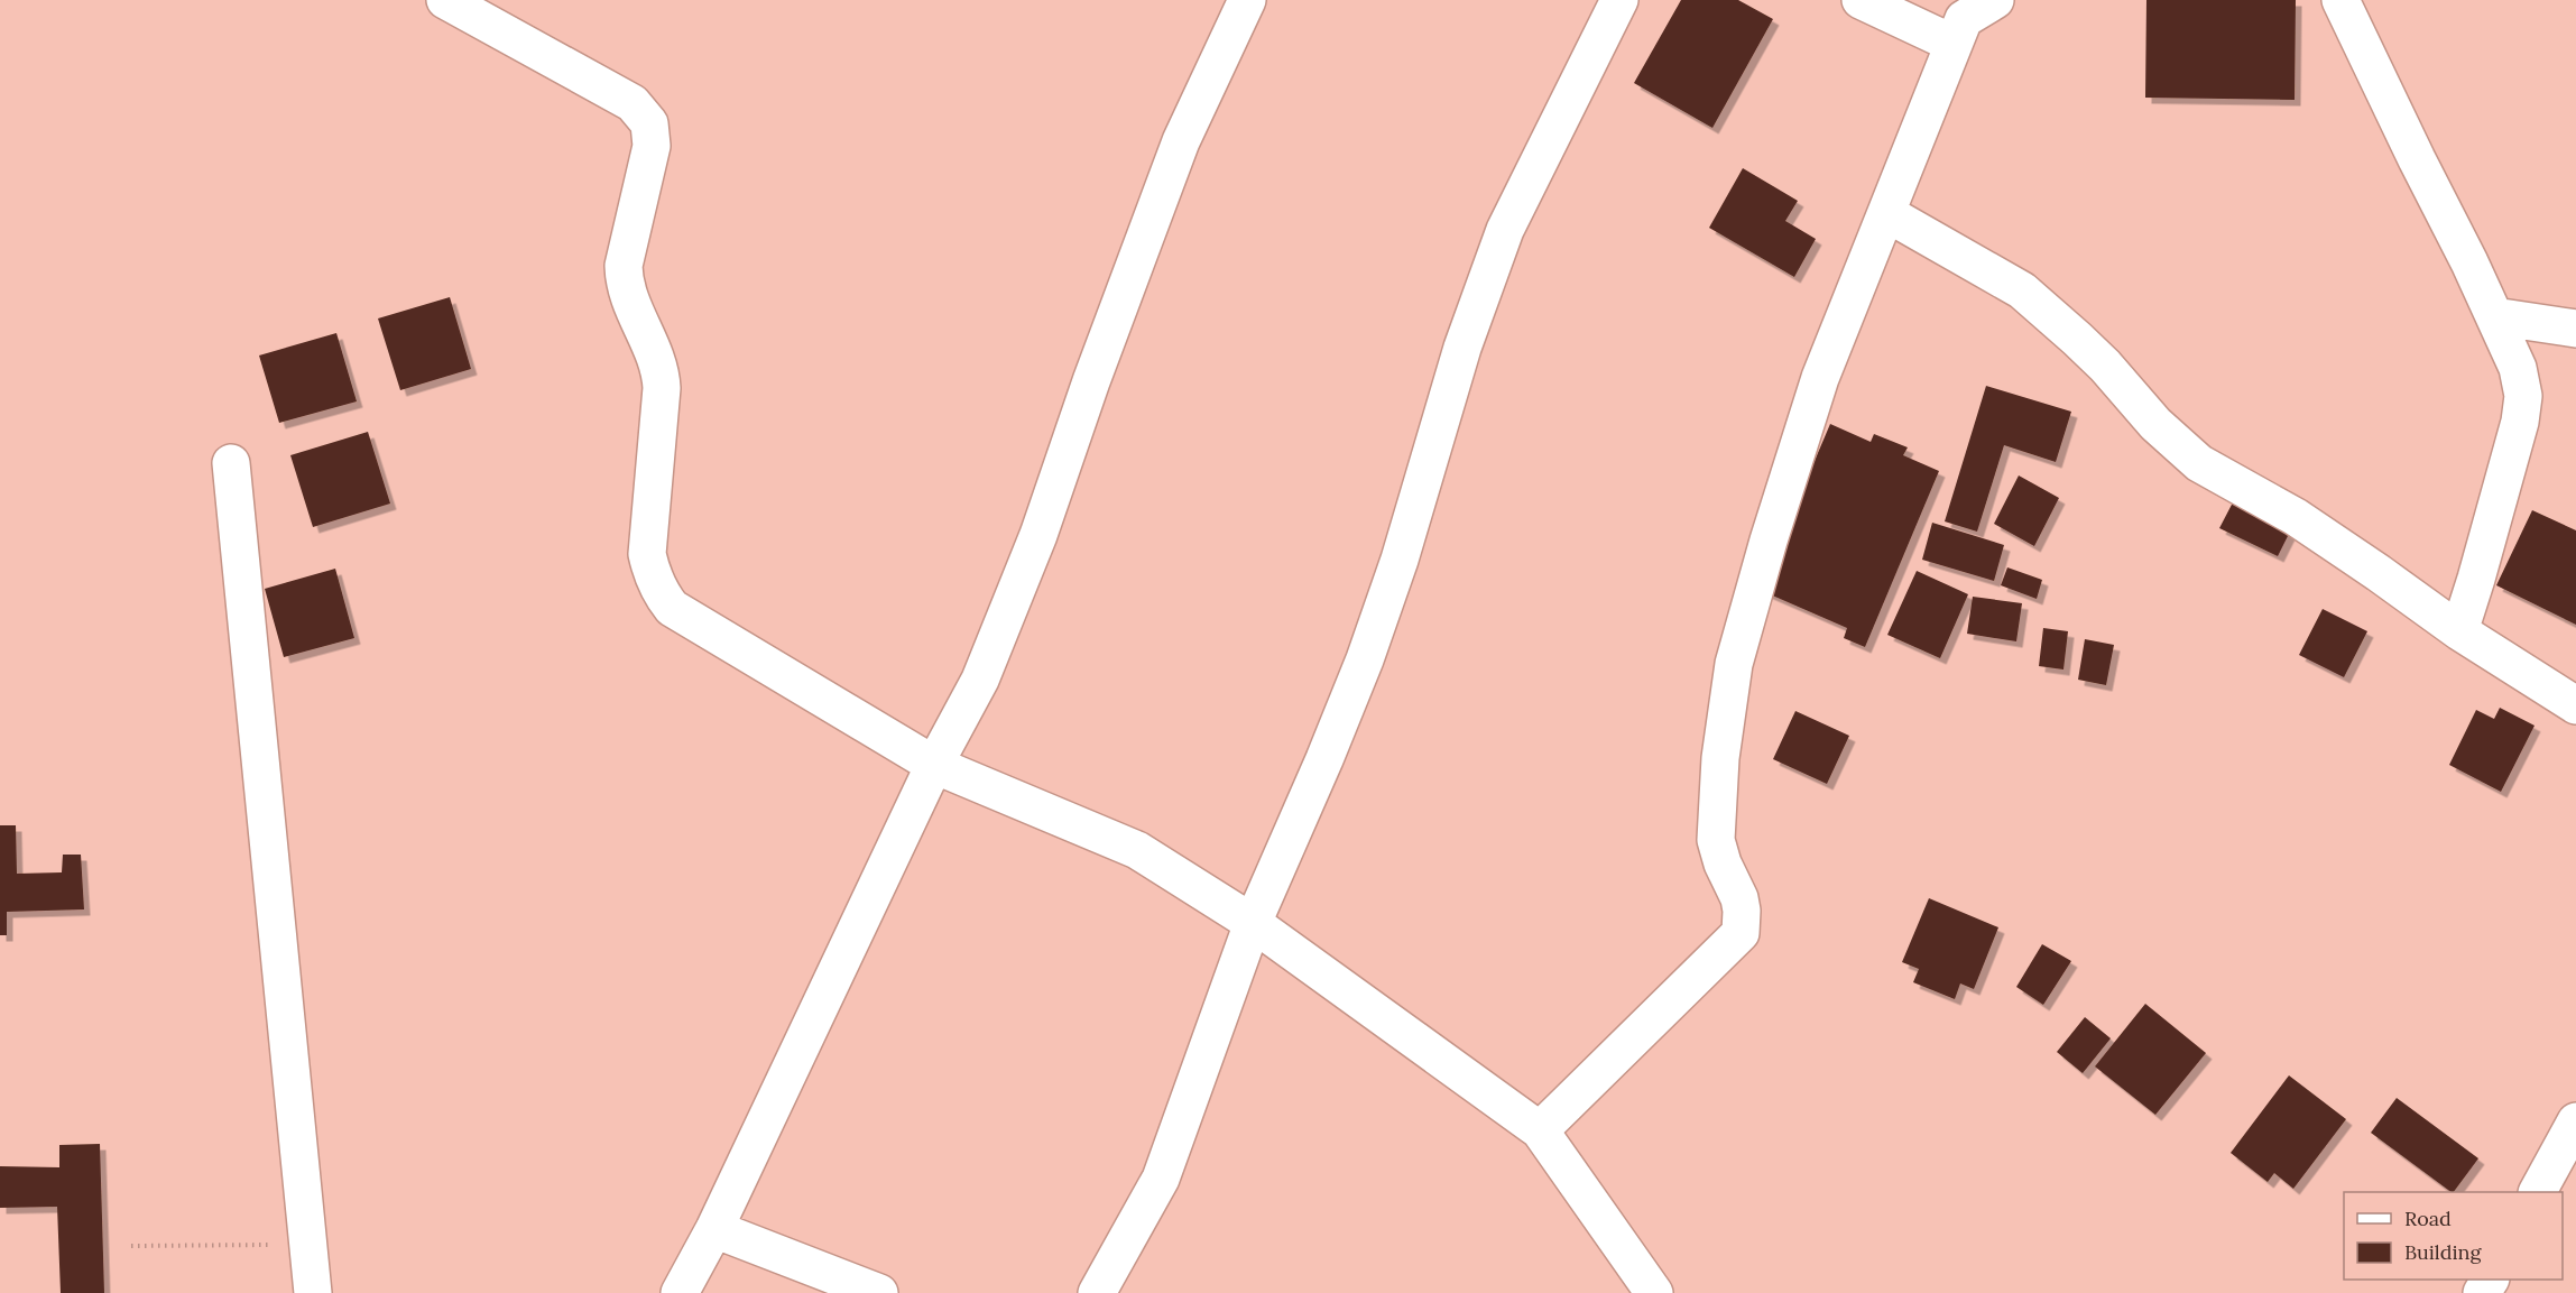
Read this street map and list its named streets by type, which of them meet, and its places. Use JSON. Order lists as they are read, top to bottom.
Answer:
{
  "legend": ["Road", "Building"]
}
